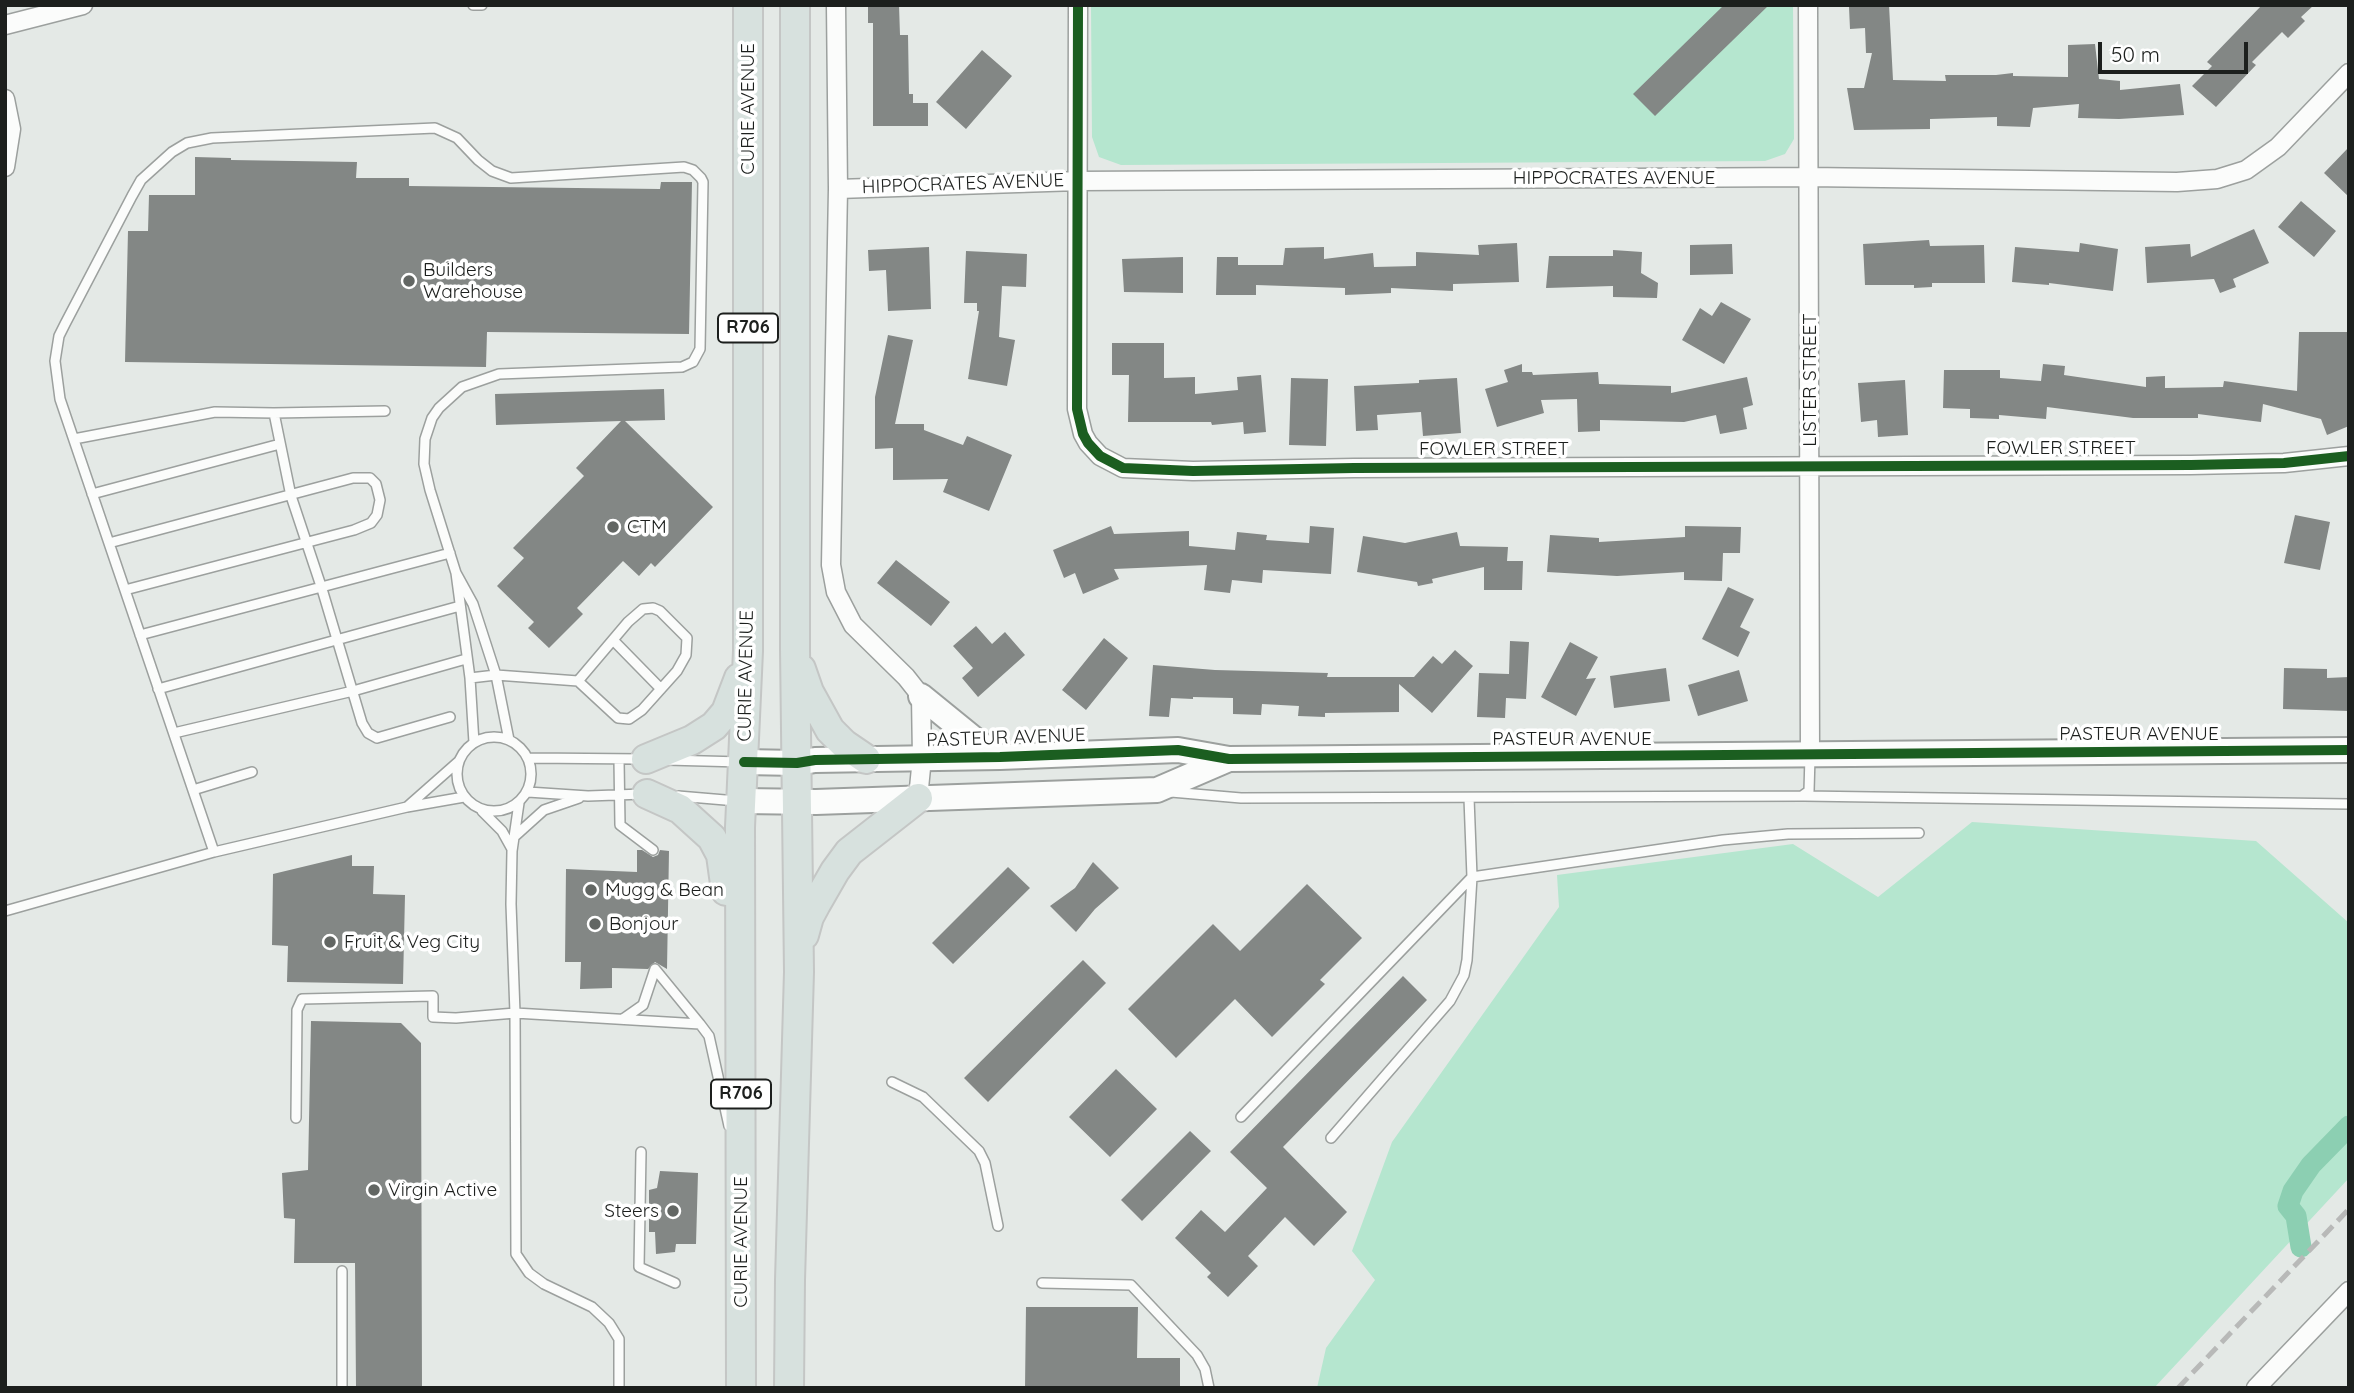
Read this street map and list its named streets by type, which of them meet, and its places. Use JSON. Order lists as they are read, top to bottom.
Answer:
{
  "streets": {
    "main road": ["CURIE AVENUE", "R706"],
    "street": [
      "HIPPOCRATES AVENUE",
      "LISTER STREET",
      "FOWLER STREET",
      "PASTEUR AVENUE"
    ]
  },
  "crossings": [
    ["CURIE AVENUE", "PASTEUR AVENUE"],
    ["HIPPOCRATES AVENUE", "LISTER STREET"],
    ["HIPPOCRATES AVENUE", "FOWLER STREET"],
    ["R706", "PASTEUR AVENUE"],
    ["LISTER STREET", "FOWLER STREET"],
    ["LISTER STREET", "PASTEUR AVENUE"]
  ],
  "places": [
    "Builders Warehouse",
    "CTM",
    "Mugg & Bean",
    "Bonjour",
    "Fruit & Veg City",
    "Virgin Active",
    "Steers"
  ],
  "scale_bar": "50 m"
}
